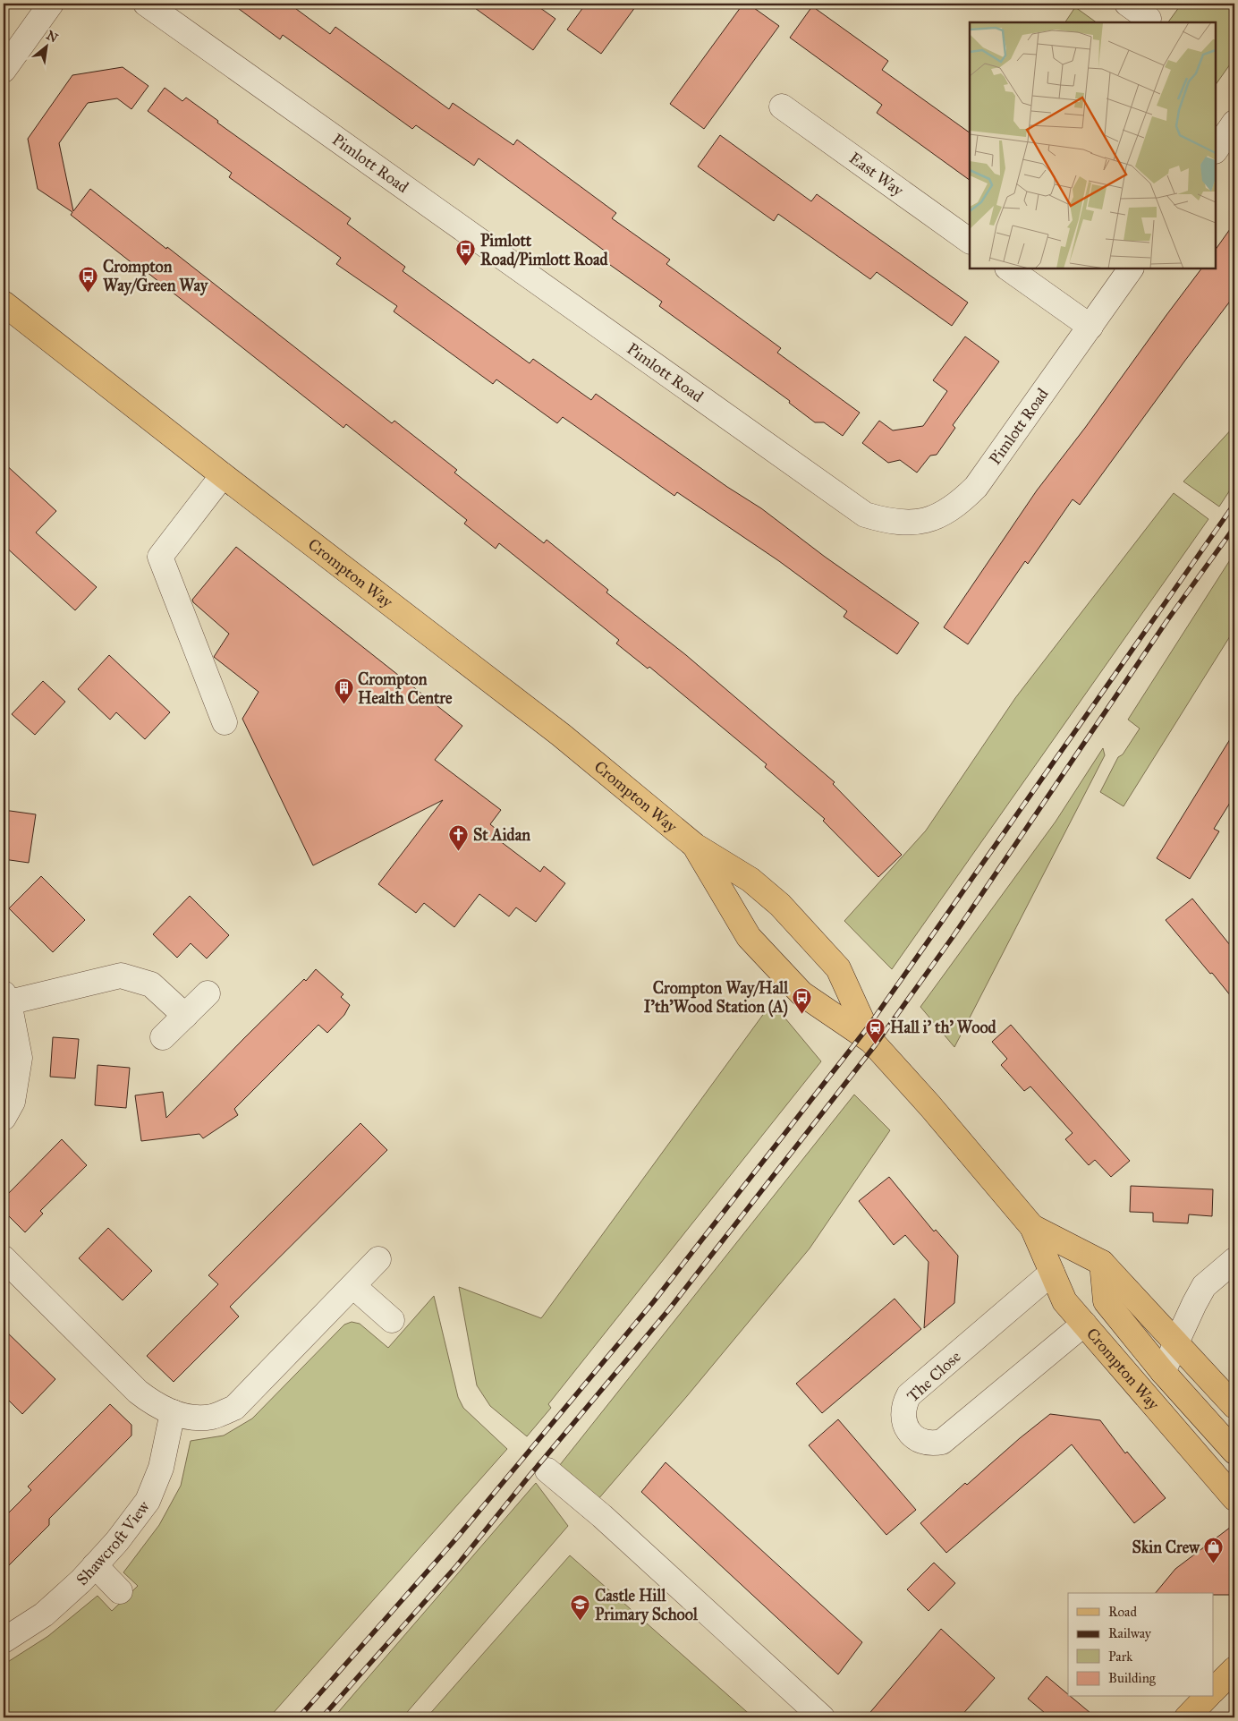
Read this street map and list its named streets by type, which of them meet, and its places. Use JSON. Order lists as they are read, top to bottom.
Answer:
{
  "streets": {
    "main road": ["Crompton Way"],
    "street": [
      "Pimlott Road",
      "East Way",
      "The Close",
      "Shawcroft View"
    ]
  },
  "crossings": [
    ["Crompton Way", "The Close"]
  ],
  "places": {
    "bus stop": ["Pimlott Road/Pimlott Road", "Crompton Way/Green Way", "Crompton Way/Hall I'th'Wood Station (A)"],
    "building": ["Crompton Health Centre"],
    "church": ["St Aidan"],
    "station": ["Hall i' th' Wood"],
    "shop": ["Skin Crew"],
    "school or university": ["Castle Hill Primary School"]
  },
  "legend": [
    "Road",
    "Railway",
    "Park",
    "Building"
  ],
  "north": "top right"
}
